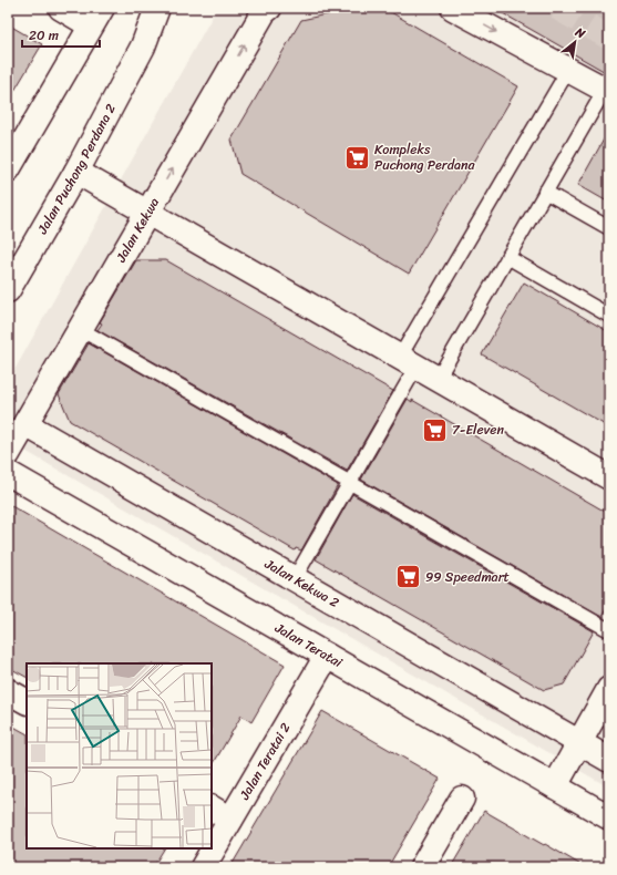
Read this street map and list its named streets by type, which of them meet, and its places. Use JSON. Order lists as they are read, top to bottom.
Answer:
{
  "streets": {
    "street": [
      "Jalan Puchong Perdana 2",
      "Jalan Kekwa",
      "Jalan Kekwa 2",
      "Jalan Teratai",
      "Jalan Teratai 2"
    ]
  },
  "crossings": [
    ["Jalan Kekwa", "Jalan Kekwa 2"],
    ["Jalan Teratai", "Jalan Teratai 2"]
  ],
  "places": {
    "supermarket": ["Kompleks Puchong Perdana", "7-Eleven", "99 Speedmart"]
  },
  "scale_bar": "20 m",
  "north": "top right"
}
